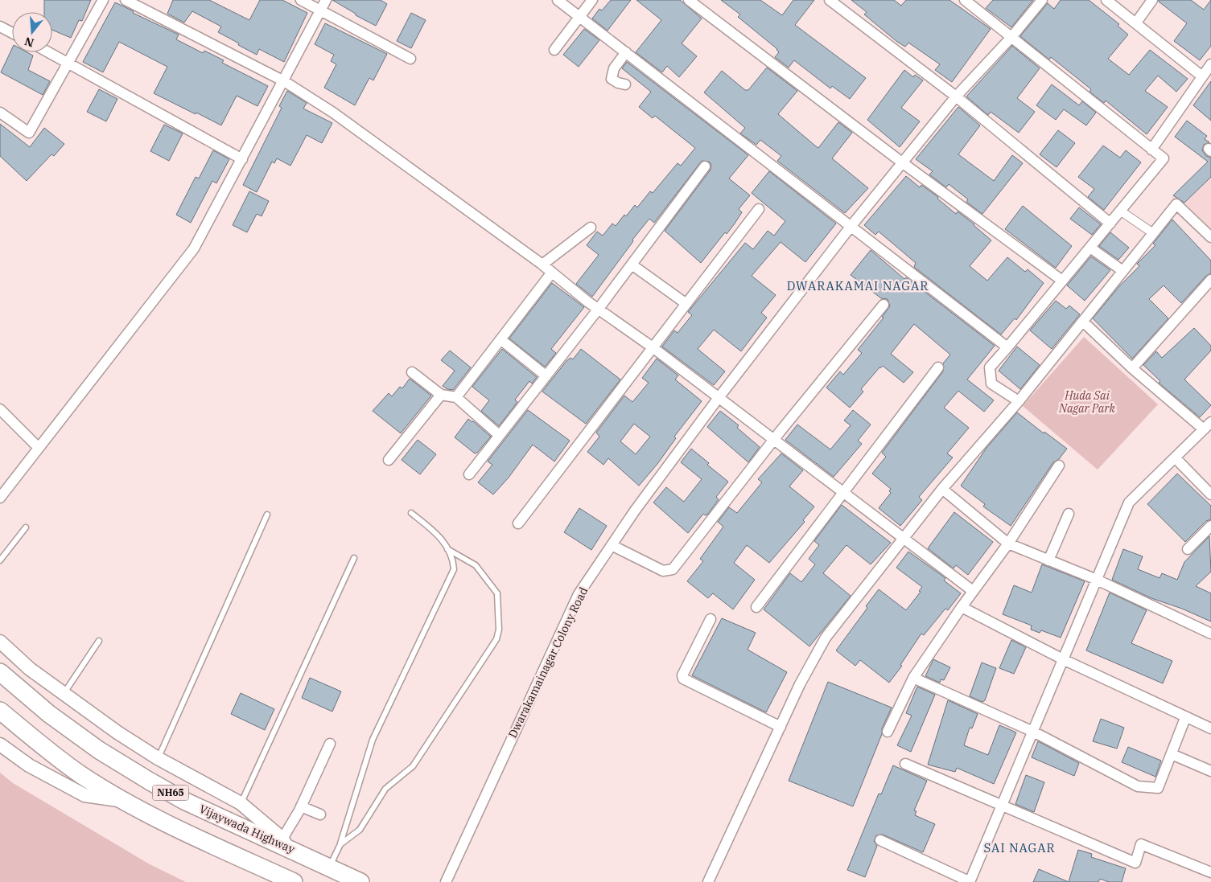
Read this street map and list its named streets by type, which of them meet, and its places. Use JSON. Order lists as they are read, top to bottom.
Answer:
{
  "streets": {
    "highway": ["NH65", "Vijaywada Highway"],
    "street": ["Dwarakamainagar Colony Road"]
  },
  "districts": ["DWARAKAMAI NAGAR", "SAI NAGAR"],
  "parks": ["Huda Sai Nagar Park"],
  "north": "bottom"
}
